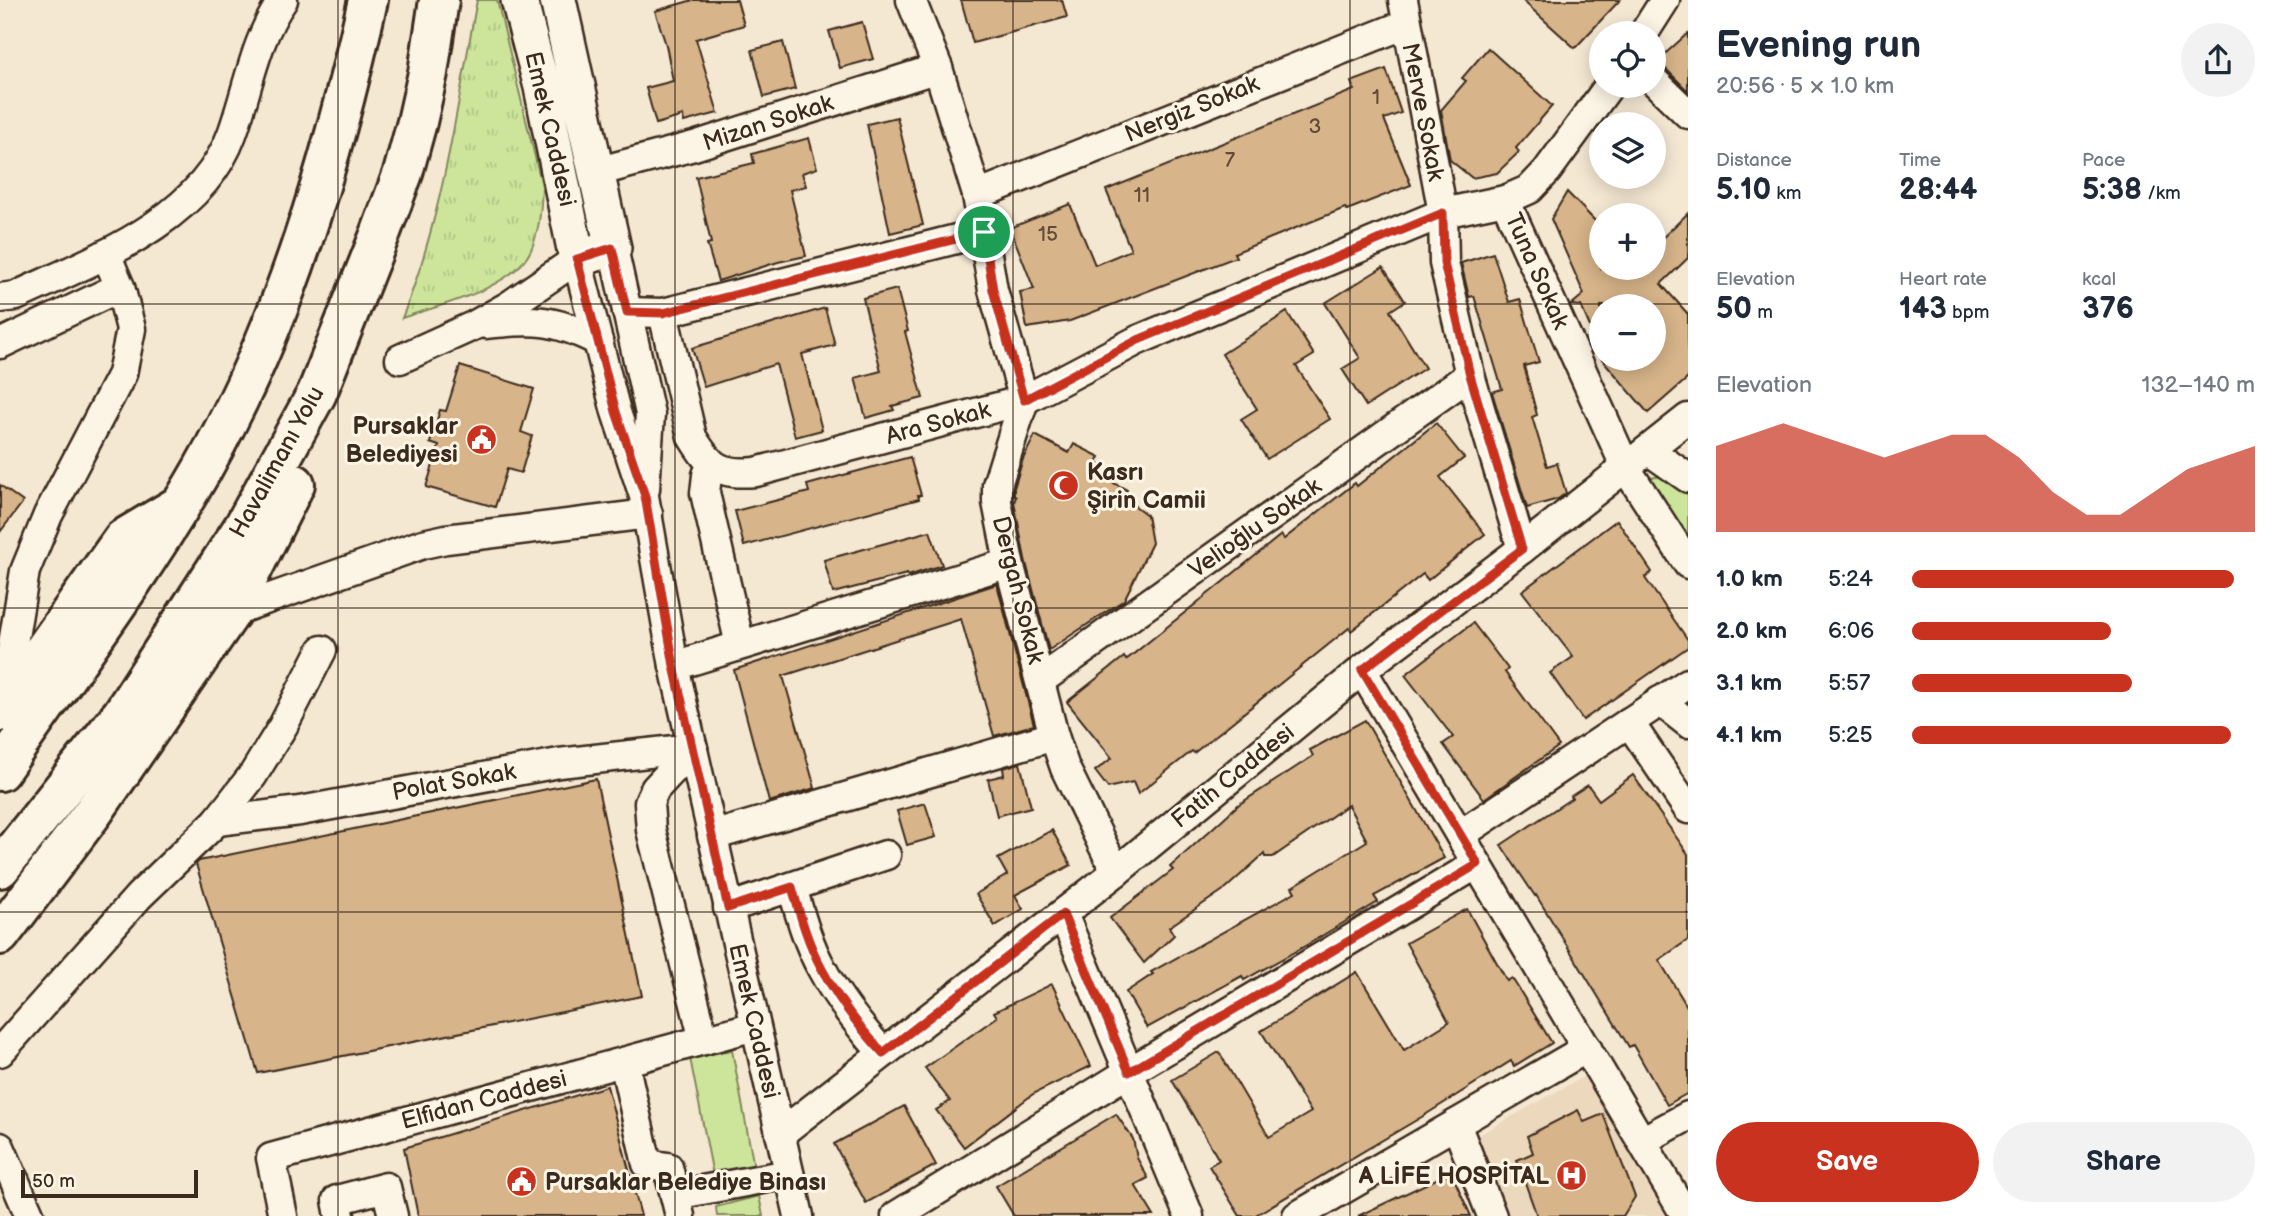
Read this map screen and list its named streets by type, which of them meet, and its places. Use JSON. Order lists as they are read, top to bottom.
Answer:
{
  "streets": {
    "highway": ["Havalimanı Yolu"],
    "main road": ["Emek Caddesi"],
    "street": [
      "Nergiz Sokak",
      "Merve Sokak",
      "Mizan Sokak",
      "Tuna Sokak",
      "Ara Sokak",
      "Velioğlu Sokak",
      "Dergah Sokak",
      "Fatih Caddesi",
      "Polat Sokak",
      "Elfidan Caddesi"
    ]
  },
  "crossings": [
    ["Nergiz Sokak", "Merve Sokak"],
    ["Merve Sokak", "Ara Sokak"],
    ["Merve Sokak", "Velioğlu Sokak"],
    ["Merve Sokak", "Fatih Caddesi"],
    ["Emek Caddesi", "Fatih Caddesi"],
    ["Emek Caddesi", "Polat Sokak"],
    ["Emek Caddesi", "Elfidan Caddesi"],
    ["Tuna Sokak", "Ara Sokak"],
    ["Tuna Sokak", "Fatih Caddesi"],
    ["Ara Sokak", "Dergah Sokak"],
    ["Velioğlu Sokak", "Dergah Sokak"],
    ["Dergah Sokak", "Fatih Caddesi"]
  ],
  "places": {
    "public building": ["Pursaklar Belediyesi", "Pursaklar Belediye Binası"],
    "mosque": ["Kasrı Şirin Camii"],
    "hospital": ["A LİFE HOSPİTAL"]
  },
  "house_numbers": [
    "1",
    "3",
    "7",
    "11",
    "15"
  ],
  "scale_bar": "50 m",
  "page": {
    "heading": ["Evening run", "20:56 · 5 × 1.0 km"],
    "map_buttons": ["+", "−"],
    "stats": [
      ["Distance", "5.10 km"],
      ["Time", "28:44"],
      ["Pace", "5:38 /km"],
      ["Elevation", "50 m"],
      ["Heart rate", "143 bpm"],
      ["kcal", "376"]
    ],
    "chart": ["Elevation", "132–140 m"],
    "list": [
      {
        "name": "1.0 km",
        "note": "5:24"
      },
      {
        "name": "2.0 km",
        "note": "6:06"
      },
      {
        "name": "3.1 km",
        "note": "5:57"
      },
      {
        "name": "4.1 km",
        "note": "5:25"
      }
    ],
    "buttons": ["Save", "Share"],
    "scale": "50 m"
  }
}
